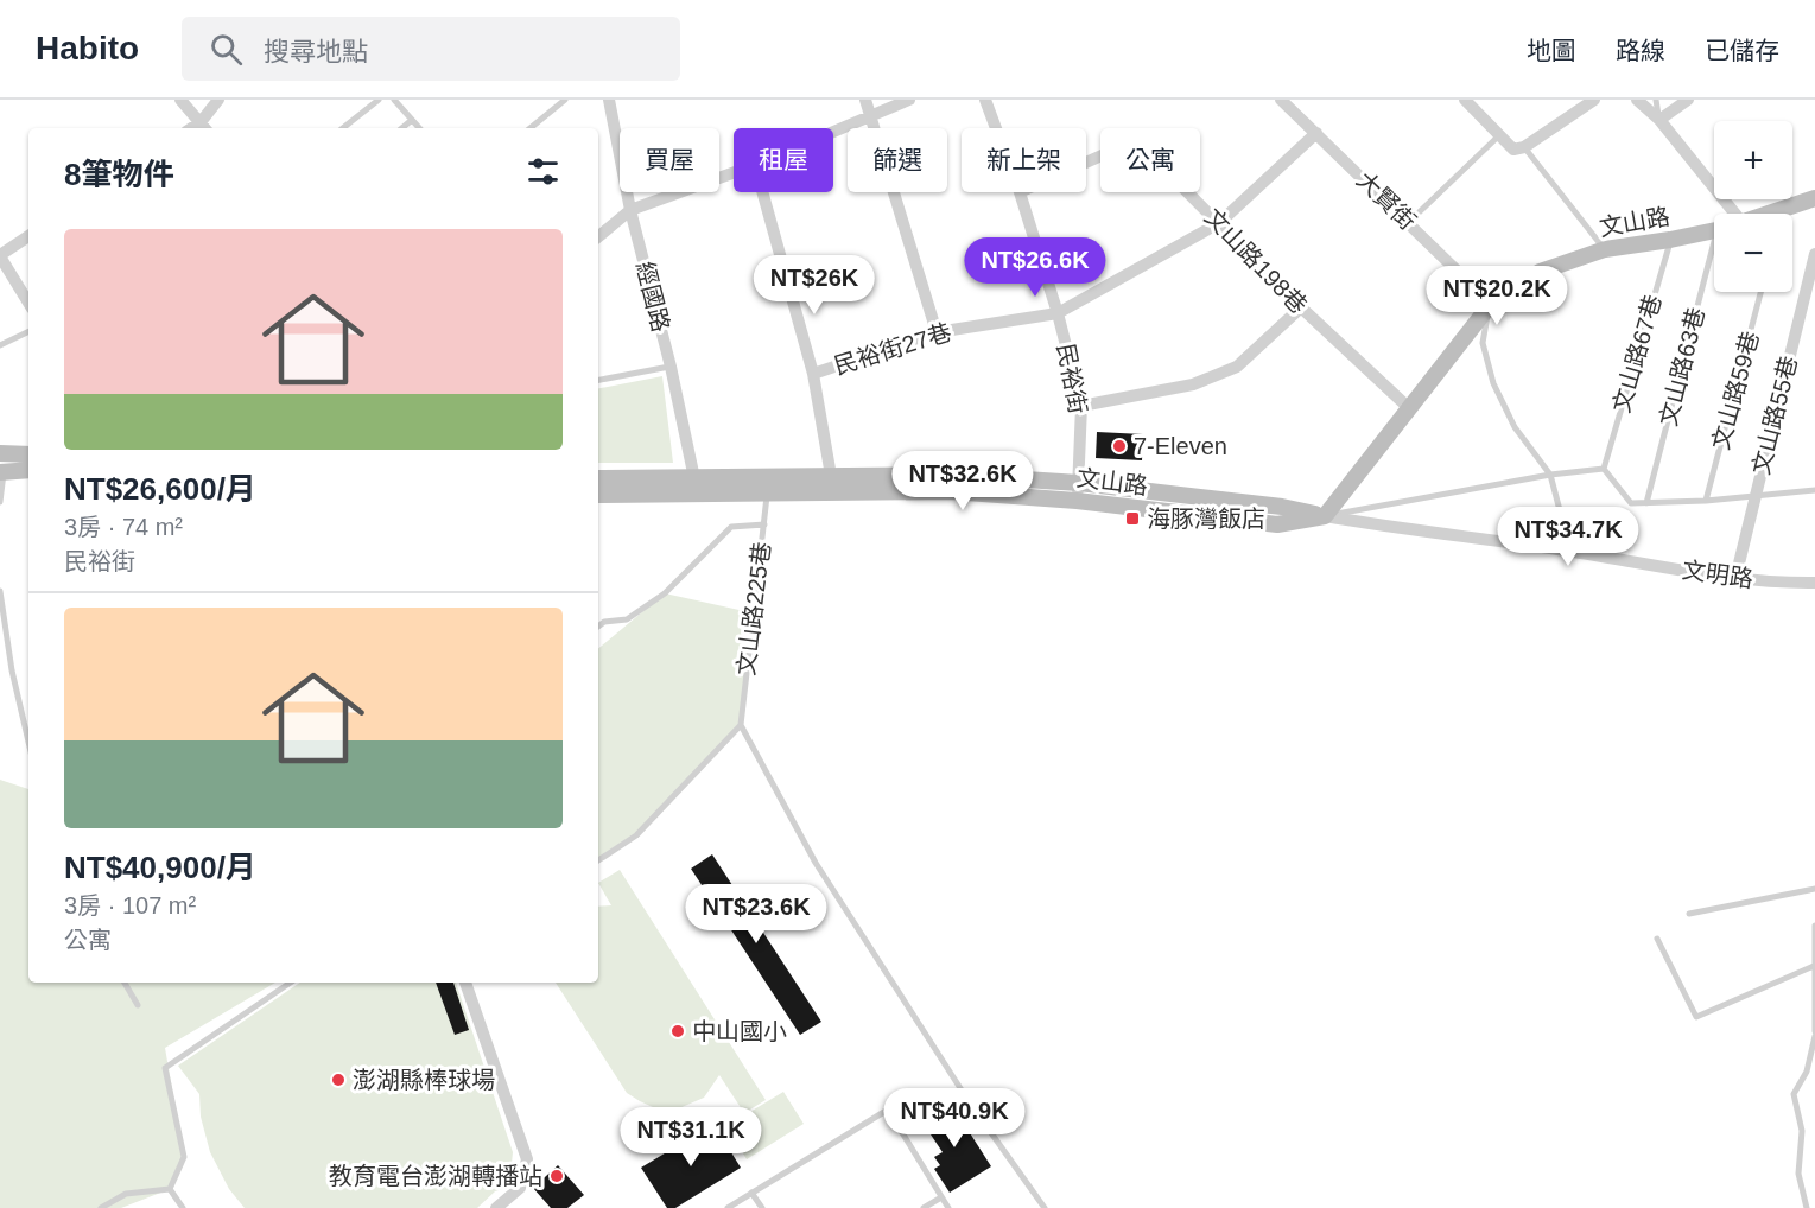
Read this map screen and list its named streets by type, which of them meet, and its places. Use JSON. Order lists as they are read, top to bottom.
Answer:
{
  "streets": {
    "main road": ["文山路"],
    "street": [
      "大賢街",
      "文山路198巷",
      "經國路",
      "民裕街27巷",
      "民裕街",
      "文山路55巷",
      "文明路"
    ],
    "lane": [
      "文山路67巷",
      "文山路63巷",
      "文山路59巷",
      "文山路225巷"
    ]
  },
  "crossings": [
    ["大賢街", "文山路"],
    ["文山路", "文山路198巷"],
    ["文山路", "經國路"],
    ["文山路", "文山路67巷"],
    ["文山路", "民裕街"],
    ["文山路", "文明路"],
    ["文山路", "文山路225巷"],
    ["民裕街27巷", "民裕街"],
    ["文山路55巷", "文明路"]
  ],
  "places": {
    "other": [
      "7-Eleven",
      "中山國小",
      "澎湖縣棒球場",
      "教育電台澎湖轉播站"
    ],
    "transit": ["海豚灣飯店"]
  },
  "page": {
    "header": "Habito",
    "search": "搜尋地點",
    "nav": ["地圖", "路線", "已儲存"],
    "map_buttons": ["+", "−"],
    "chip": [
      "買屋",
      "租屋",
      "篩選",
      "新上架",
      "公寓"
    ],
    "heading": "8筆物件",
    "list": [
      {
        "name": "NT$26,600/月",
        "note": "3房 · 74 m² · 民裕街"
      },
      {
        "name": "NT$40,900/月",
        "note": "3房 · 107 m² · 公寓"
      }
    ],
    "price": [
      "NT$26.6K",
      "NT$26K",
      "NT$20.2K",
      "NT$32.6K",
      "NT$34.7K",
      "NT$23.6K",
      "NT$40.9K",
      "NT$31.1K"
    ]
  }
}
